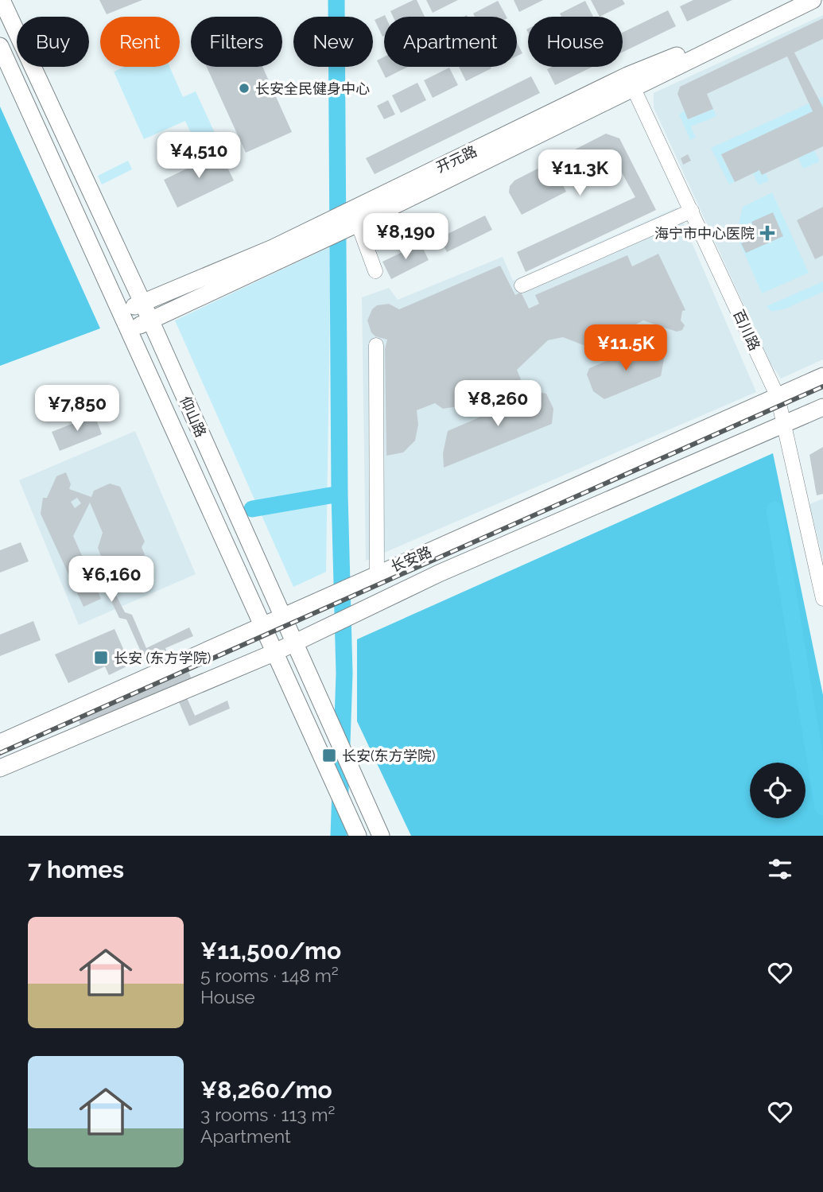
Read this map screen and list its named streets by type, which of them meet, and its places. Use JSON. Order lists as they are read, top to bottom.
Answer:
{
  "streets": {
    "main road": ["开元路", "仰山路", "长安路"],
    "street": ["百川路"]
  },
  "crossings": [
    ["开元路", "百川路"],
    ["开元路", "仰山路"],
    ["百川路", "长安路"],
    ["仰山路", "长安路"]
  ],
  "places": {
    "other": ["长安全民健身中心"],
    "health": ["海宁市中心医院"],
    "transit": ["长安 (东方学院)", "长安(东方学院)"]
  },
  "page": {
    "chip": [
      "Buy",
      "Rent",
      "Filters",
      "New",
      "Apartment",
      "House"
    ],
    "price": [
      "¥4,510",
      "¥11.3K",
      "¥8,190",
      "¥11.5K",
      "¥8,260",
      "¥7,850",
      "¥6,160"
    ],
    "heading": "7 homes",
    "list": [
      {
        "name": "¥11,500/mo",
        "note": "5 rooms · 148 m² · House"
      },
      {
        "name": "¥8,260/mo",
        "note": "3 rooms · 113 m² · Apartment"
      }
    ]
  }
}
